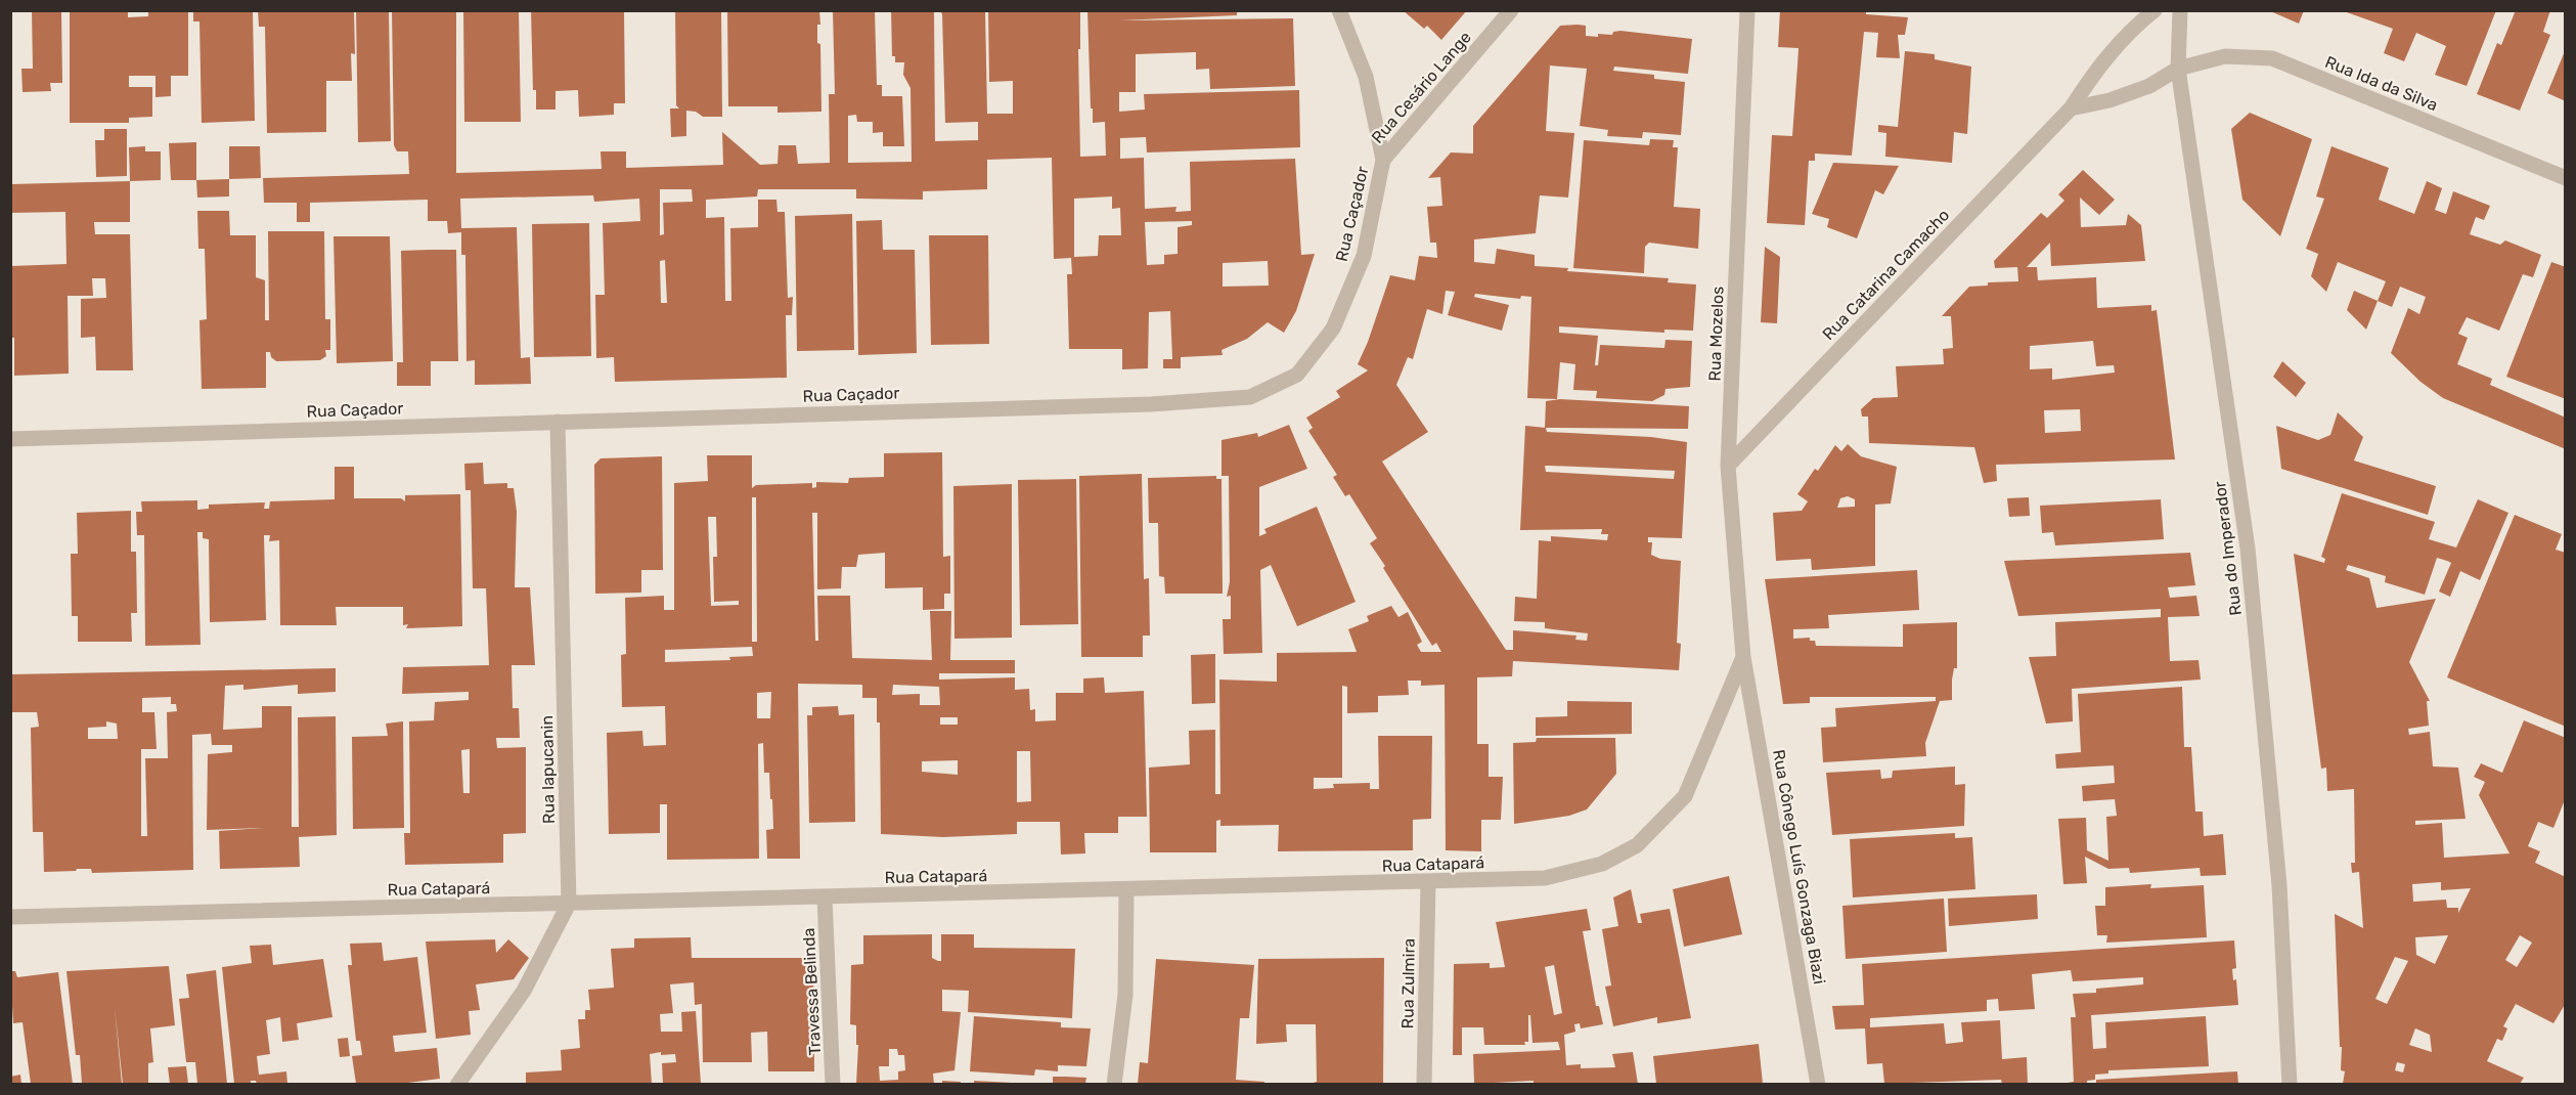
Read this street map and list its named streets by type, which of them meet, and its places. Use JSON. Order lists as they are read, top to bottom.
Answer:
{
  "streets": {
    "street": [
      "Rua Ida da Silva",
      "Rua Cesário Lange",
      "Rua Caçador",
      "Rua Catarina Camacho",
      "Rua Mozelos",
      "Rua do Imperador",
      "Rua Iapucanin",
      "Rua Catapará",
      "Rua Cônego Luís Gonzaga Biazi",
      "Rua Zulmira",
      "Travessa Belinda"
    ]
  },
  "crossings": [
    ["Rua Ida da Silva", "Rua do Imperador"],
    ["Rua Cesário Lange", "Rua Caçador"],
    ["Rua Caçador", "Rua Iapucanin"],
    ["Rua Catarina Camacho", "Rua Mozelos"],
    ["Rua Mozelos", "Rua Catapará"],
    ["Rua Mozelos", "Rua Cônego Luís Gonzaga Biazi"],
    ["Rua Iapucanin", "Rua Catapará"],
    ["Rua Catapará", "Rua Cônego Luís Gonzaga Biazi"],
    ["Rua Catapará", "Rua Zulmira"],
    ["Rua Catapará", "Travessa Belinda"]
  ]
}
